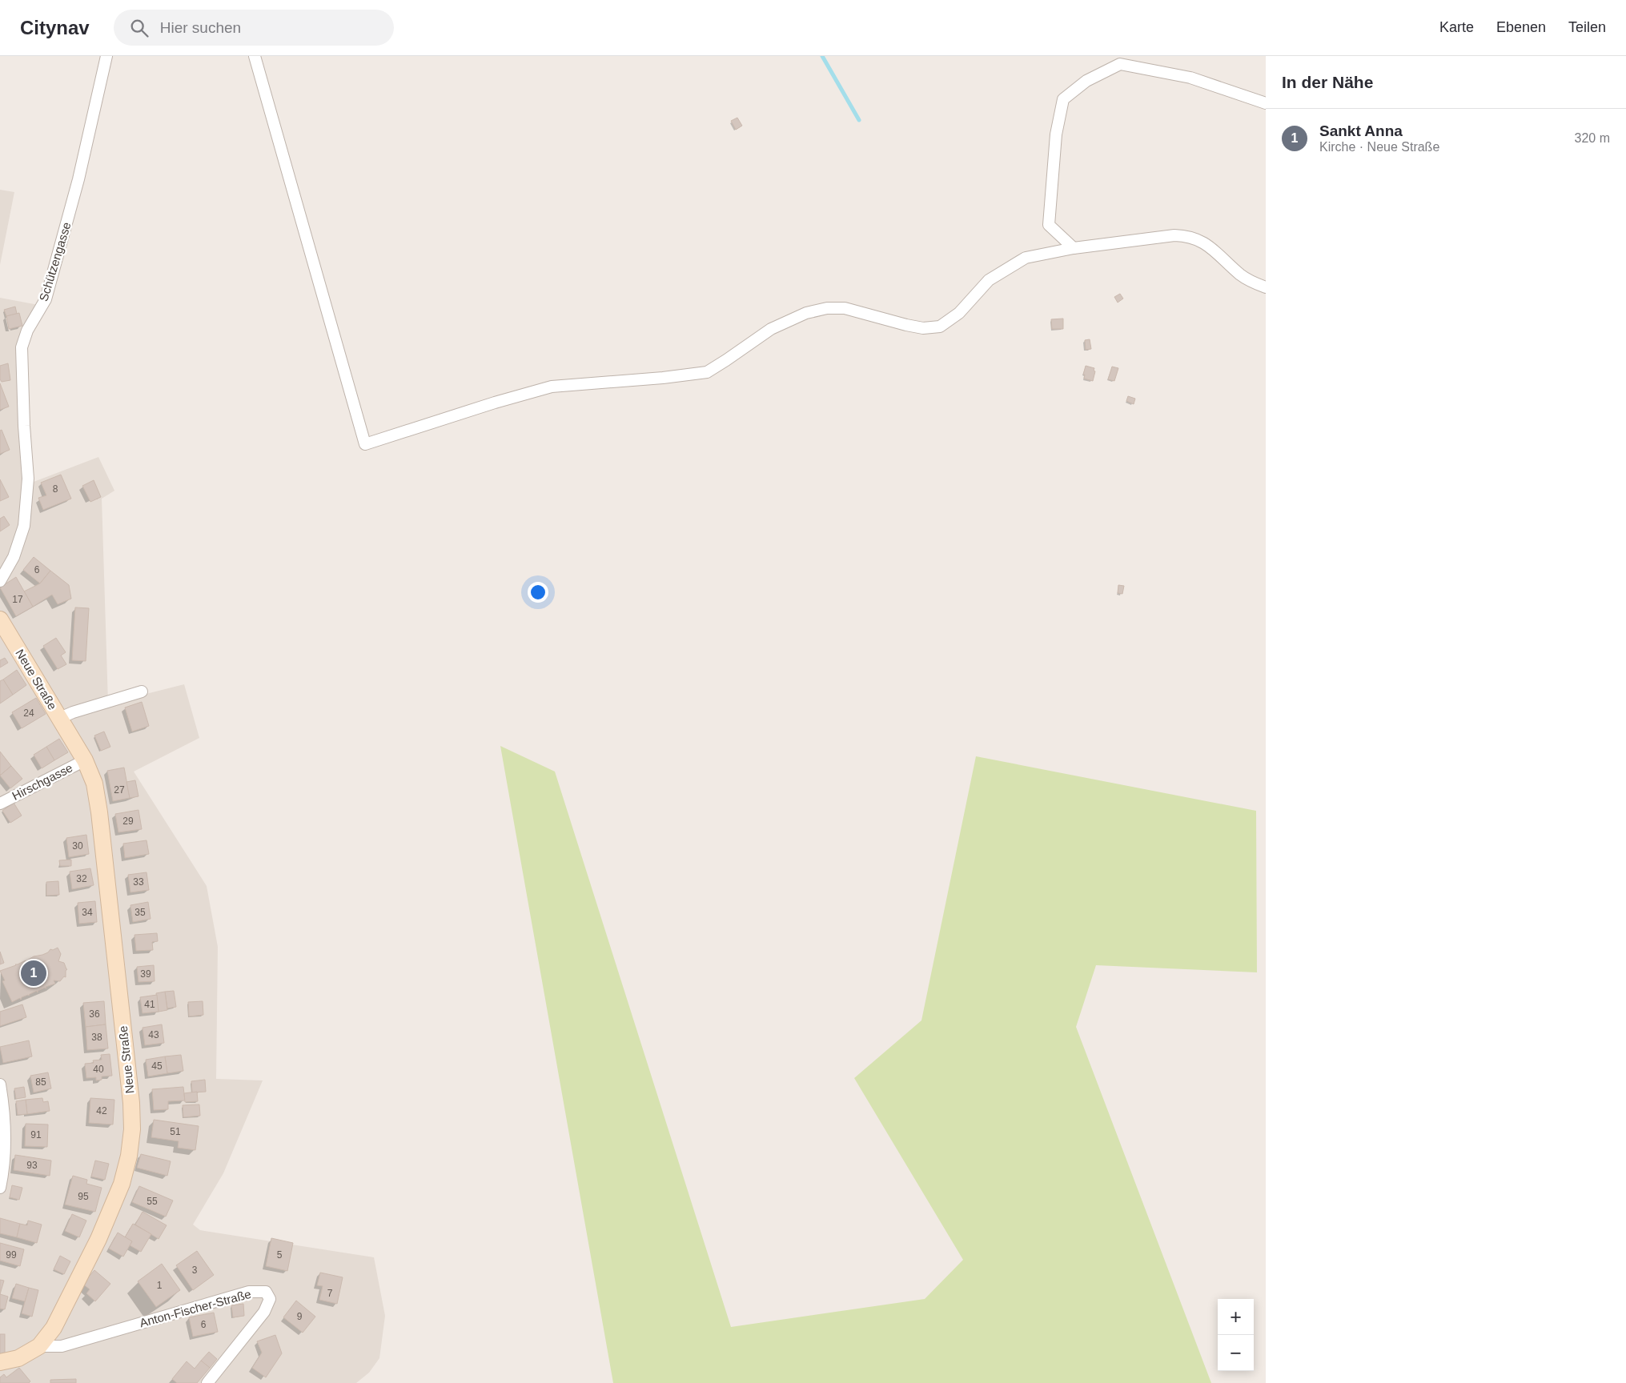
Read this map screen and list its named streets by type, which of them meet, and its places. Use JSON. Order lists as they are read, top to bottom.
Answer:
{
  "streets": {
    "street": [
      "Schützengasse",
      "Neue Straße",
      "Hirschgasse",
      "Anton-Fischer-Straße"
    ]
  },
  "crossings": [
    ["Neue Straße", "Hirschgasse"],
    ["Neue Straße", "Anton-Fischer-Straße"]
  ],
  "house_numbers": [
    "8",
    "6",
    "17",
    "24",
    "27",
    "29",
    "30",
    "32",
    "33",
    "34",
    "35",
    "39",
    "41",
    "36",
    "43",
    "38",
    "45",
    "40",
    "85",
    "42",
    "51",
    "91",
    "93",
    "95",
    "55",
    "99",
    "5",
    "3",
    "1",
    "7",
    "9",
    "6"
  ],
  "page": {
    "header": "Citynav",
    "search": "Hier suchen",
    "nav": ["Karte", "Ebenen", "Teilen"],
    "heading": "In der Nähe",
    "list": [
      {
        "mark": "1",
        "name": "Sankt Anna",
        "note": "Kirche · Neue Straße",
        "value": "320 m"
      }
    ],
    "pins": "1",
    "map_buttons": ["+", "−"]
  }
}
